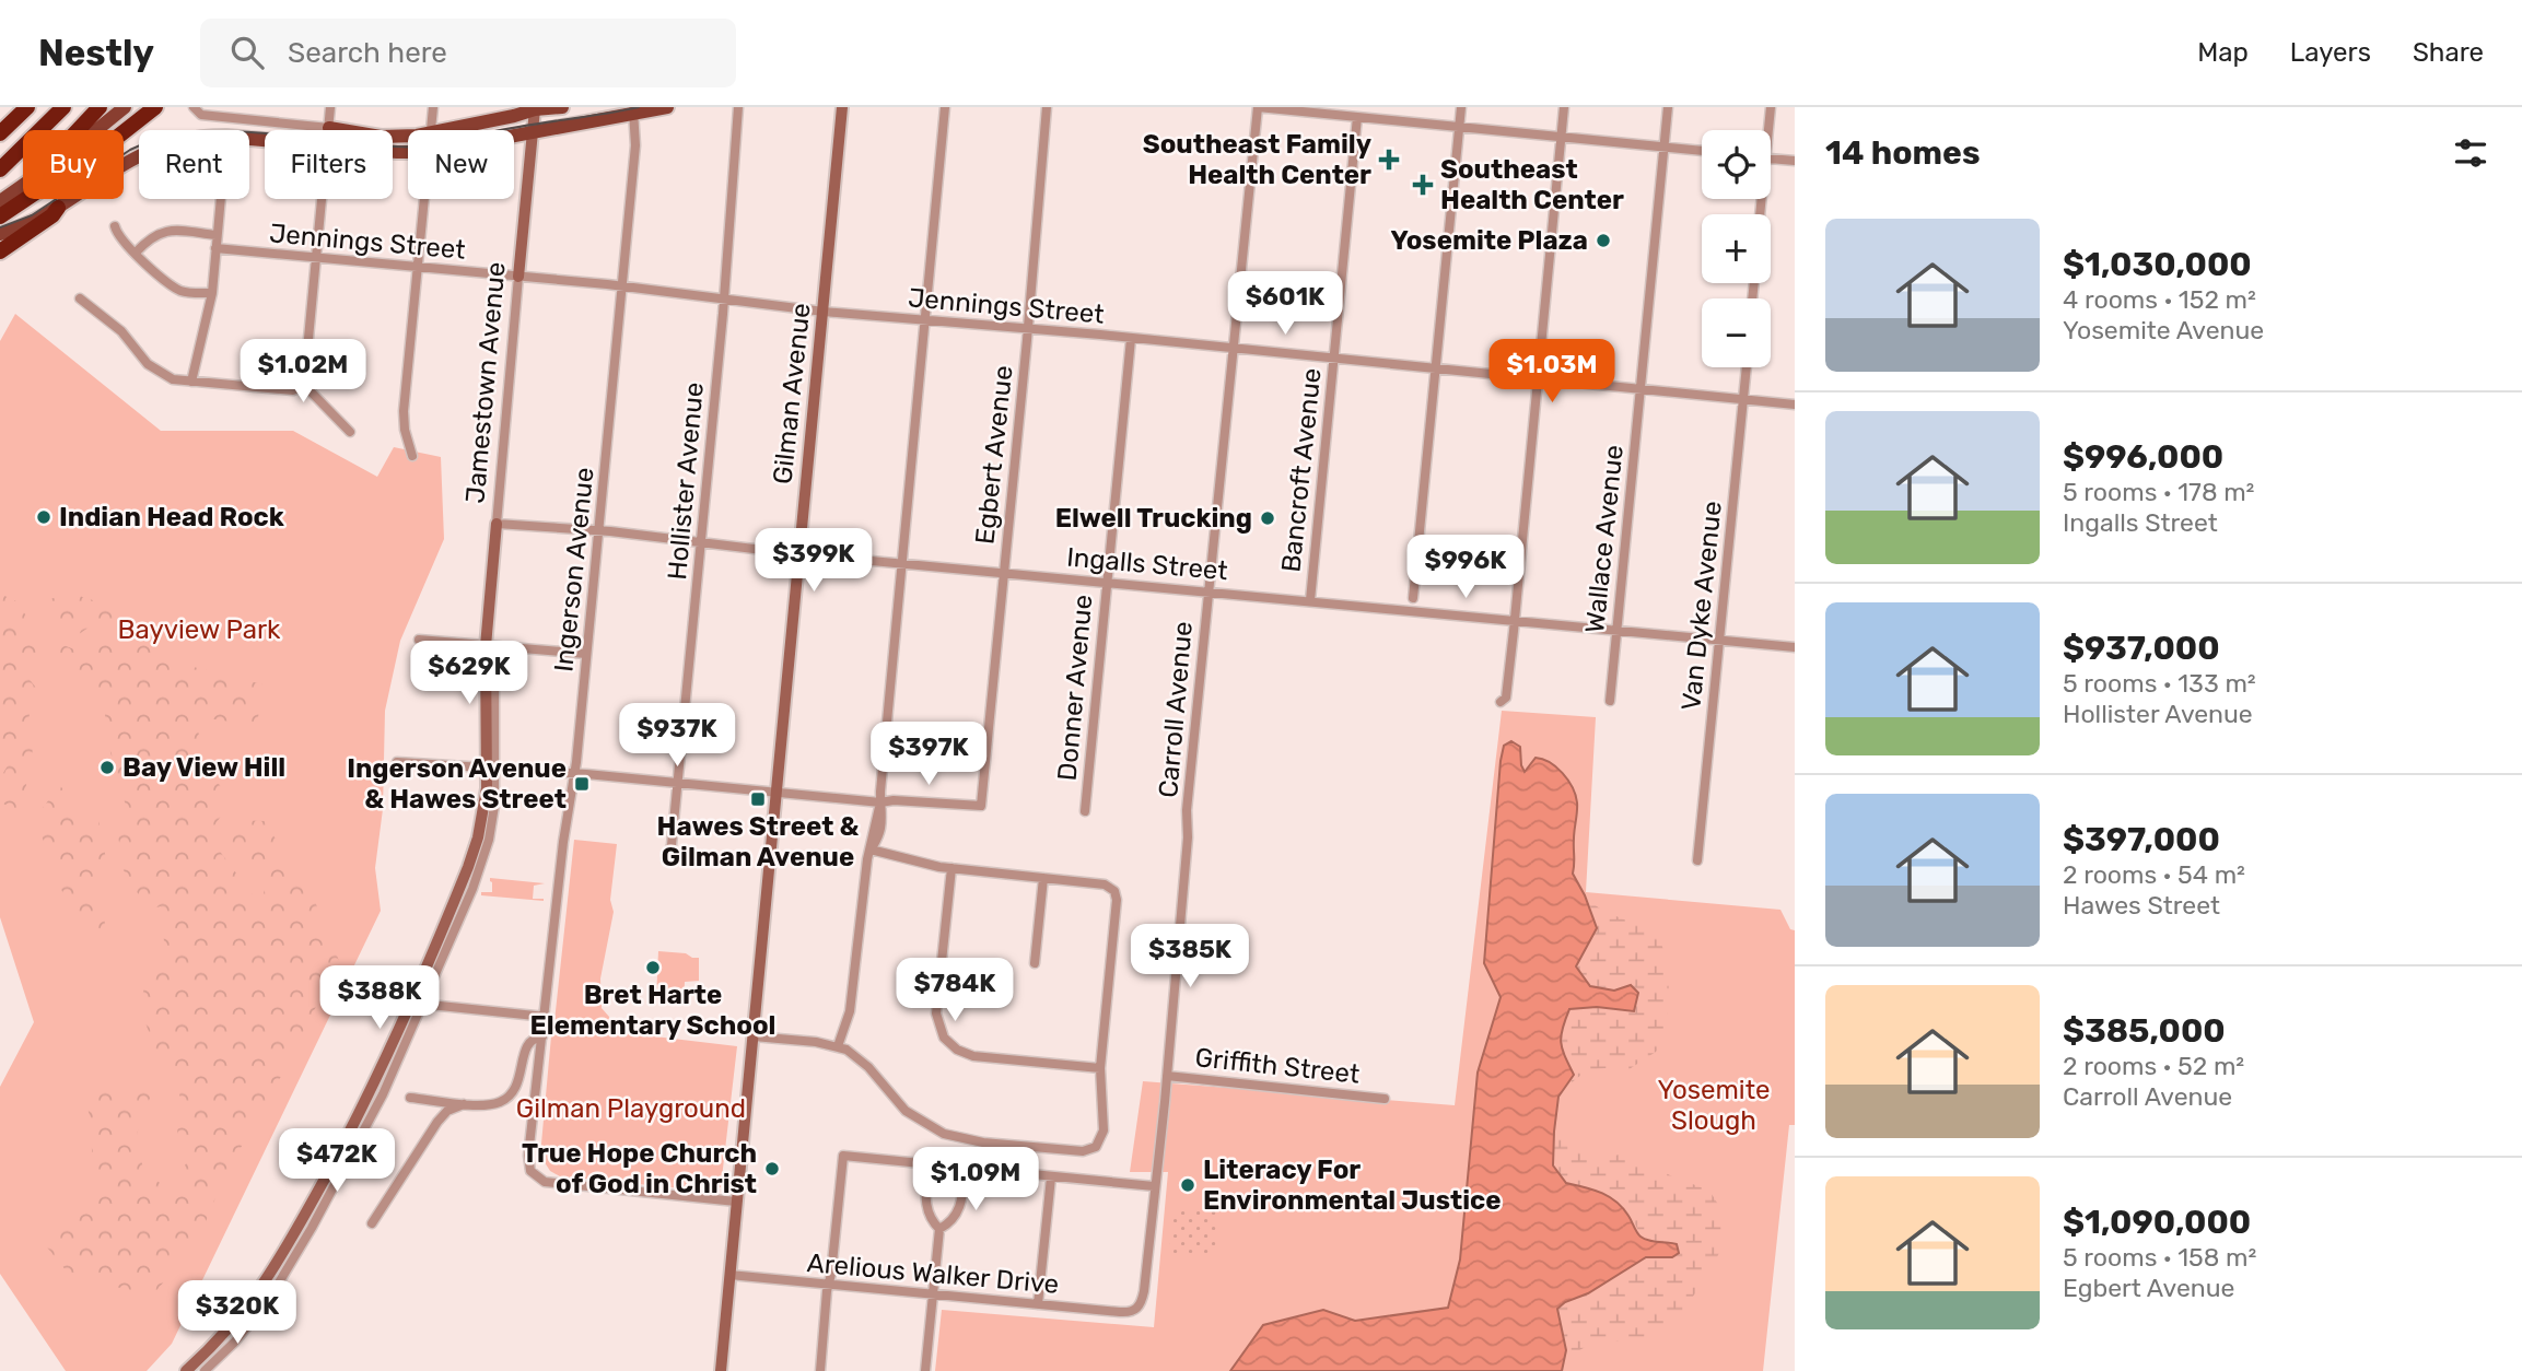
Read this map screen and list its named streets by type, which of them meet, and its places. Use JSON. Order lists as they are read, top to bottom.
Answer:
{
  "streets": {
    "street": [
      "Jennings Street",
      "Jamestown Avenue",
      "Gilman Avenue",
      "Egbert Avenue",
      "Bancroft Avenue",
      "Hollister Avenue",
      "Wallace Avenue",
      "Ingalls Street",
      "Ingerson Avenue",
      "Van Dyke Avenue",
      "Donner Avenue",
      "Carroll Avenue",
      "Griffith Street",
      "Arelious Walker Drive"
    ]
  },
  "crossings": [
    ["Jennings Street", "Jamestown Avenue"],
    ["Jennings Street", "Gilman Avenue"],
    ["Jennings Street", "Egbert Avenue"],
    ["Jennings Street", "Bancroft Avenue"],
    ["Jennings Street", "Hollister Avenue"],
    ["Jennings Street", "Wallace Avenue"],
    ["Jennings Street", "Ingerson Avenue"],
    ["Jennings Street", "Van Dyke Avenue"],
    ["Jennings Street", "Donner Avenue"],
    ["Jennings Street", "Carroll Avenue"],
    ["Jamestown Avenue", "Ingalls Street"],
    ["Gilman Avenue", "Ingalls Street"],
    ["Gilman Avenue", "Ingerson Avenue"],
    ["Gilman Avenue", "Arelious Walker Drive"],
    ["Egbert Avenue", "Ingalls Street"],
    ["Bancroft Avenue", "Ingalls Street"],
    ["Hollister Avenue", "Ingalls Street"],
    ["Wallace Avenue", "Ingalls Street"],
    ["Ingalls Street", "Ingerson Avenue"],
    ["Ingalls Street", "Van Dyke Avenue"],
    ["Ingalls Street", "Donner Avenue"],
    ["Ingalls Street", "Carroll Avenue"],
    ["Carroll Avenue", "Griffith Street"],
    ["Carroll Avenue", "Arelious Walker Drive"]
  ],
  "parks": ["Bayview Park", "Yosemite Slough", "Gilman Playground"],
  "places": {
    "health": ["Southeast Family Health Center", "Southeast Health Center"],
    "other": [
      "Yosemite Plaza",
      "Indian Head Rock",
      "Elwell Trucking",
      "Bay View Hill",
      "Bret Harte Elementary School",
      "True Hope Church of God in Christ",
      "Literacy For Environmental Justice"
    ],
    "transit": ["Ingerson Avenue & Hawes Street", "Hawes Street & Gilman Avenue"]
  },
  "page": {
    "header": "Nestly",
    "search": "Search here",
    "nav": ["Map", "Layers", "Share"],
    "heading": "14 homes",
    "map_buttons": ["+", "−"],
    "chip": [
      "Buy",
      "Rent",
      "Filters",
      "New"
    ],
    "list": [
      {
        "name": "$1,030,000",
        "note": "4 rooms · 152 m² · Yosemite Avenue"
      },
      {
        "name": "$996,000",
        "note": "5 rooms · 178 m² · Ingalls Street"
      },
      {
        "name": "$937,000",
        "note": "5 rooms · 133 m² · Hollister Avenue"
      },
      {
        "name": "$397,000",
        "note": "2 rooms · 54 m² · Hawes Street"
      },
      {
        "name": "$385,000",
        "note": "2 rooms · 52 m² · Carroll Avenue"
      },
      {
        "name": "$1,090,000",
        "note": "5 rooms · 158 m² · Egbert Avenue"
      }
    ],
    "price": [
      "$601K",
      "$1.02M",
      "$1.03M",
      "$399K",
      "$996K",
      "$629K",
      "$937K",
      "$397K",
      "$385K",
      "$784K",
      "$388K",
      "$472K",
      "$1.09M",
      "$320K"
    ]
  }
}
